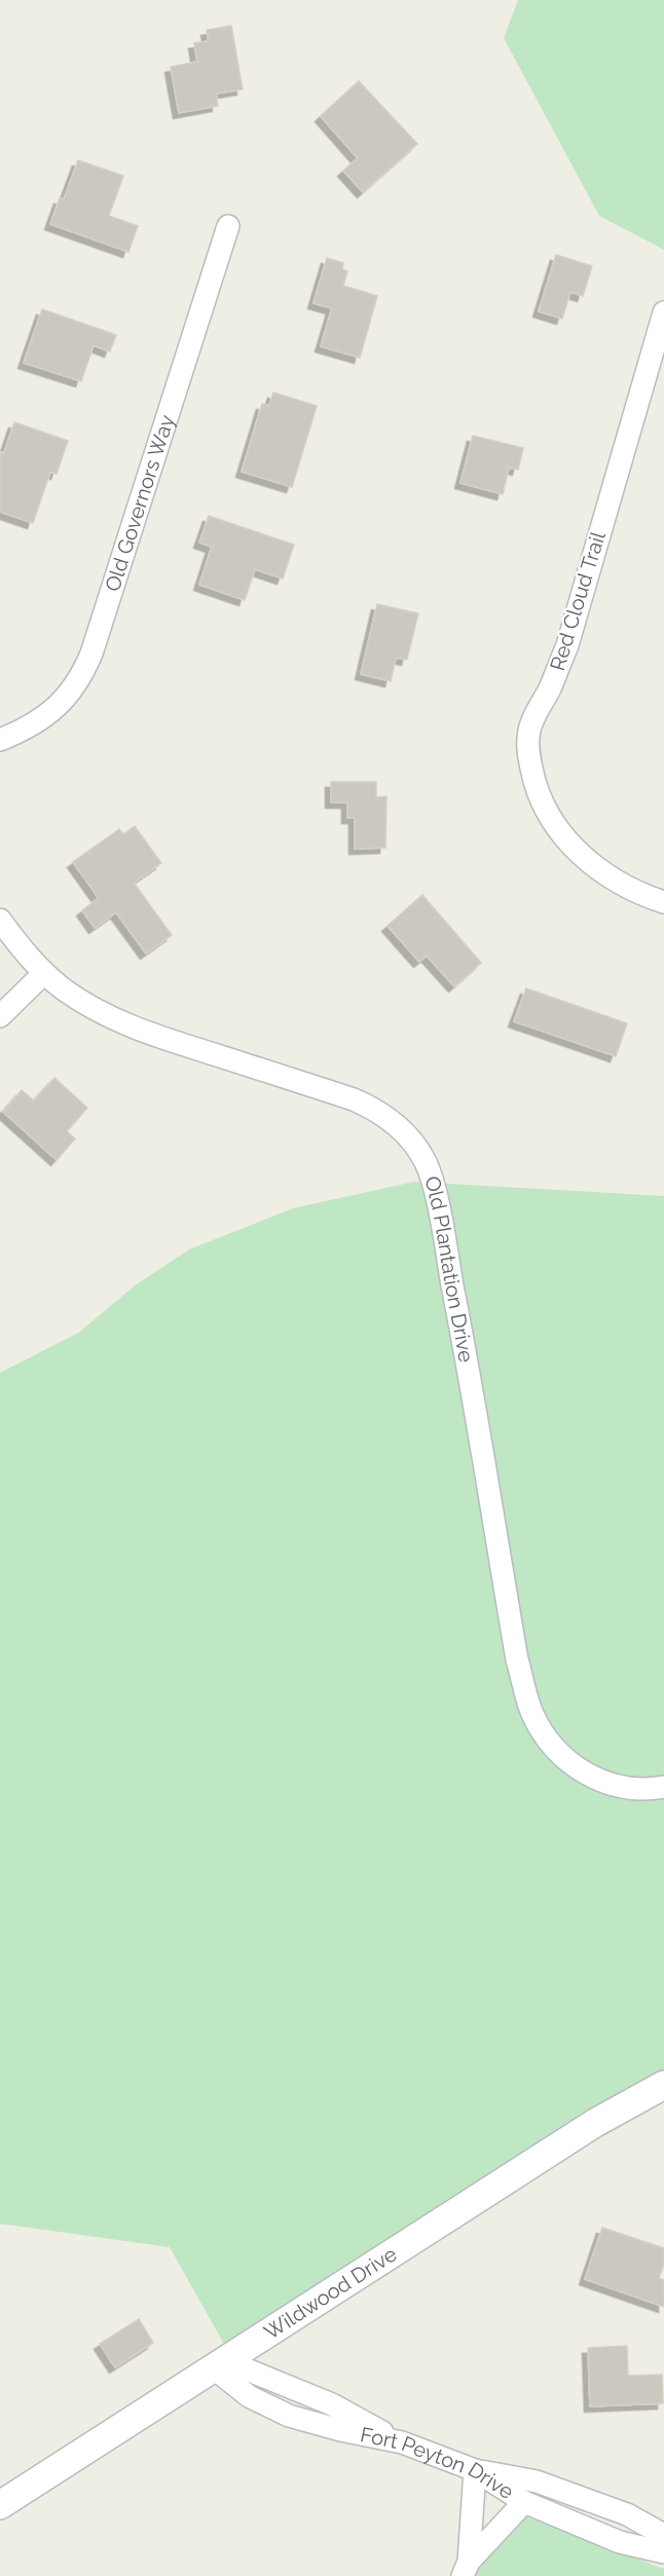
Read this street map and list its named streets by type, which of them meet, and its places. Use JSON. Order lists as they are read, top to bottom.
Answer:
{
  "streets": {
    "street": [
      "Old Governors Way",
      "Red Cloud Trail",
      "Old Plantation Drive",
      "Wildwood Drive",
      "Fort Peyton Drive"
    ]
  },
  "crossings": [
    ["Wildwood Drive", "Fort Peyton Drive"]
  ]
}
